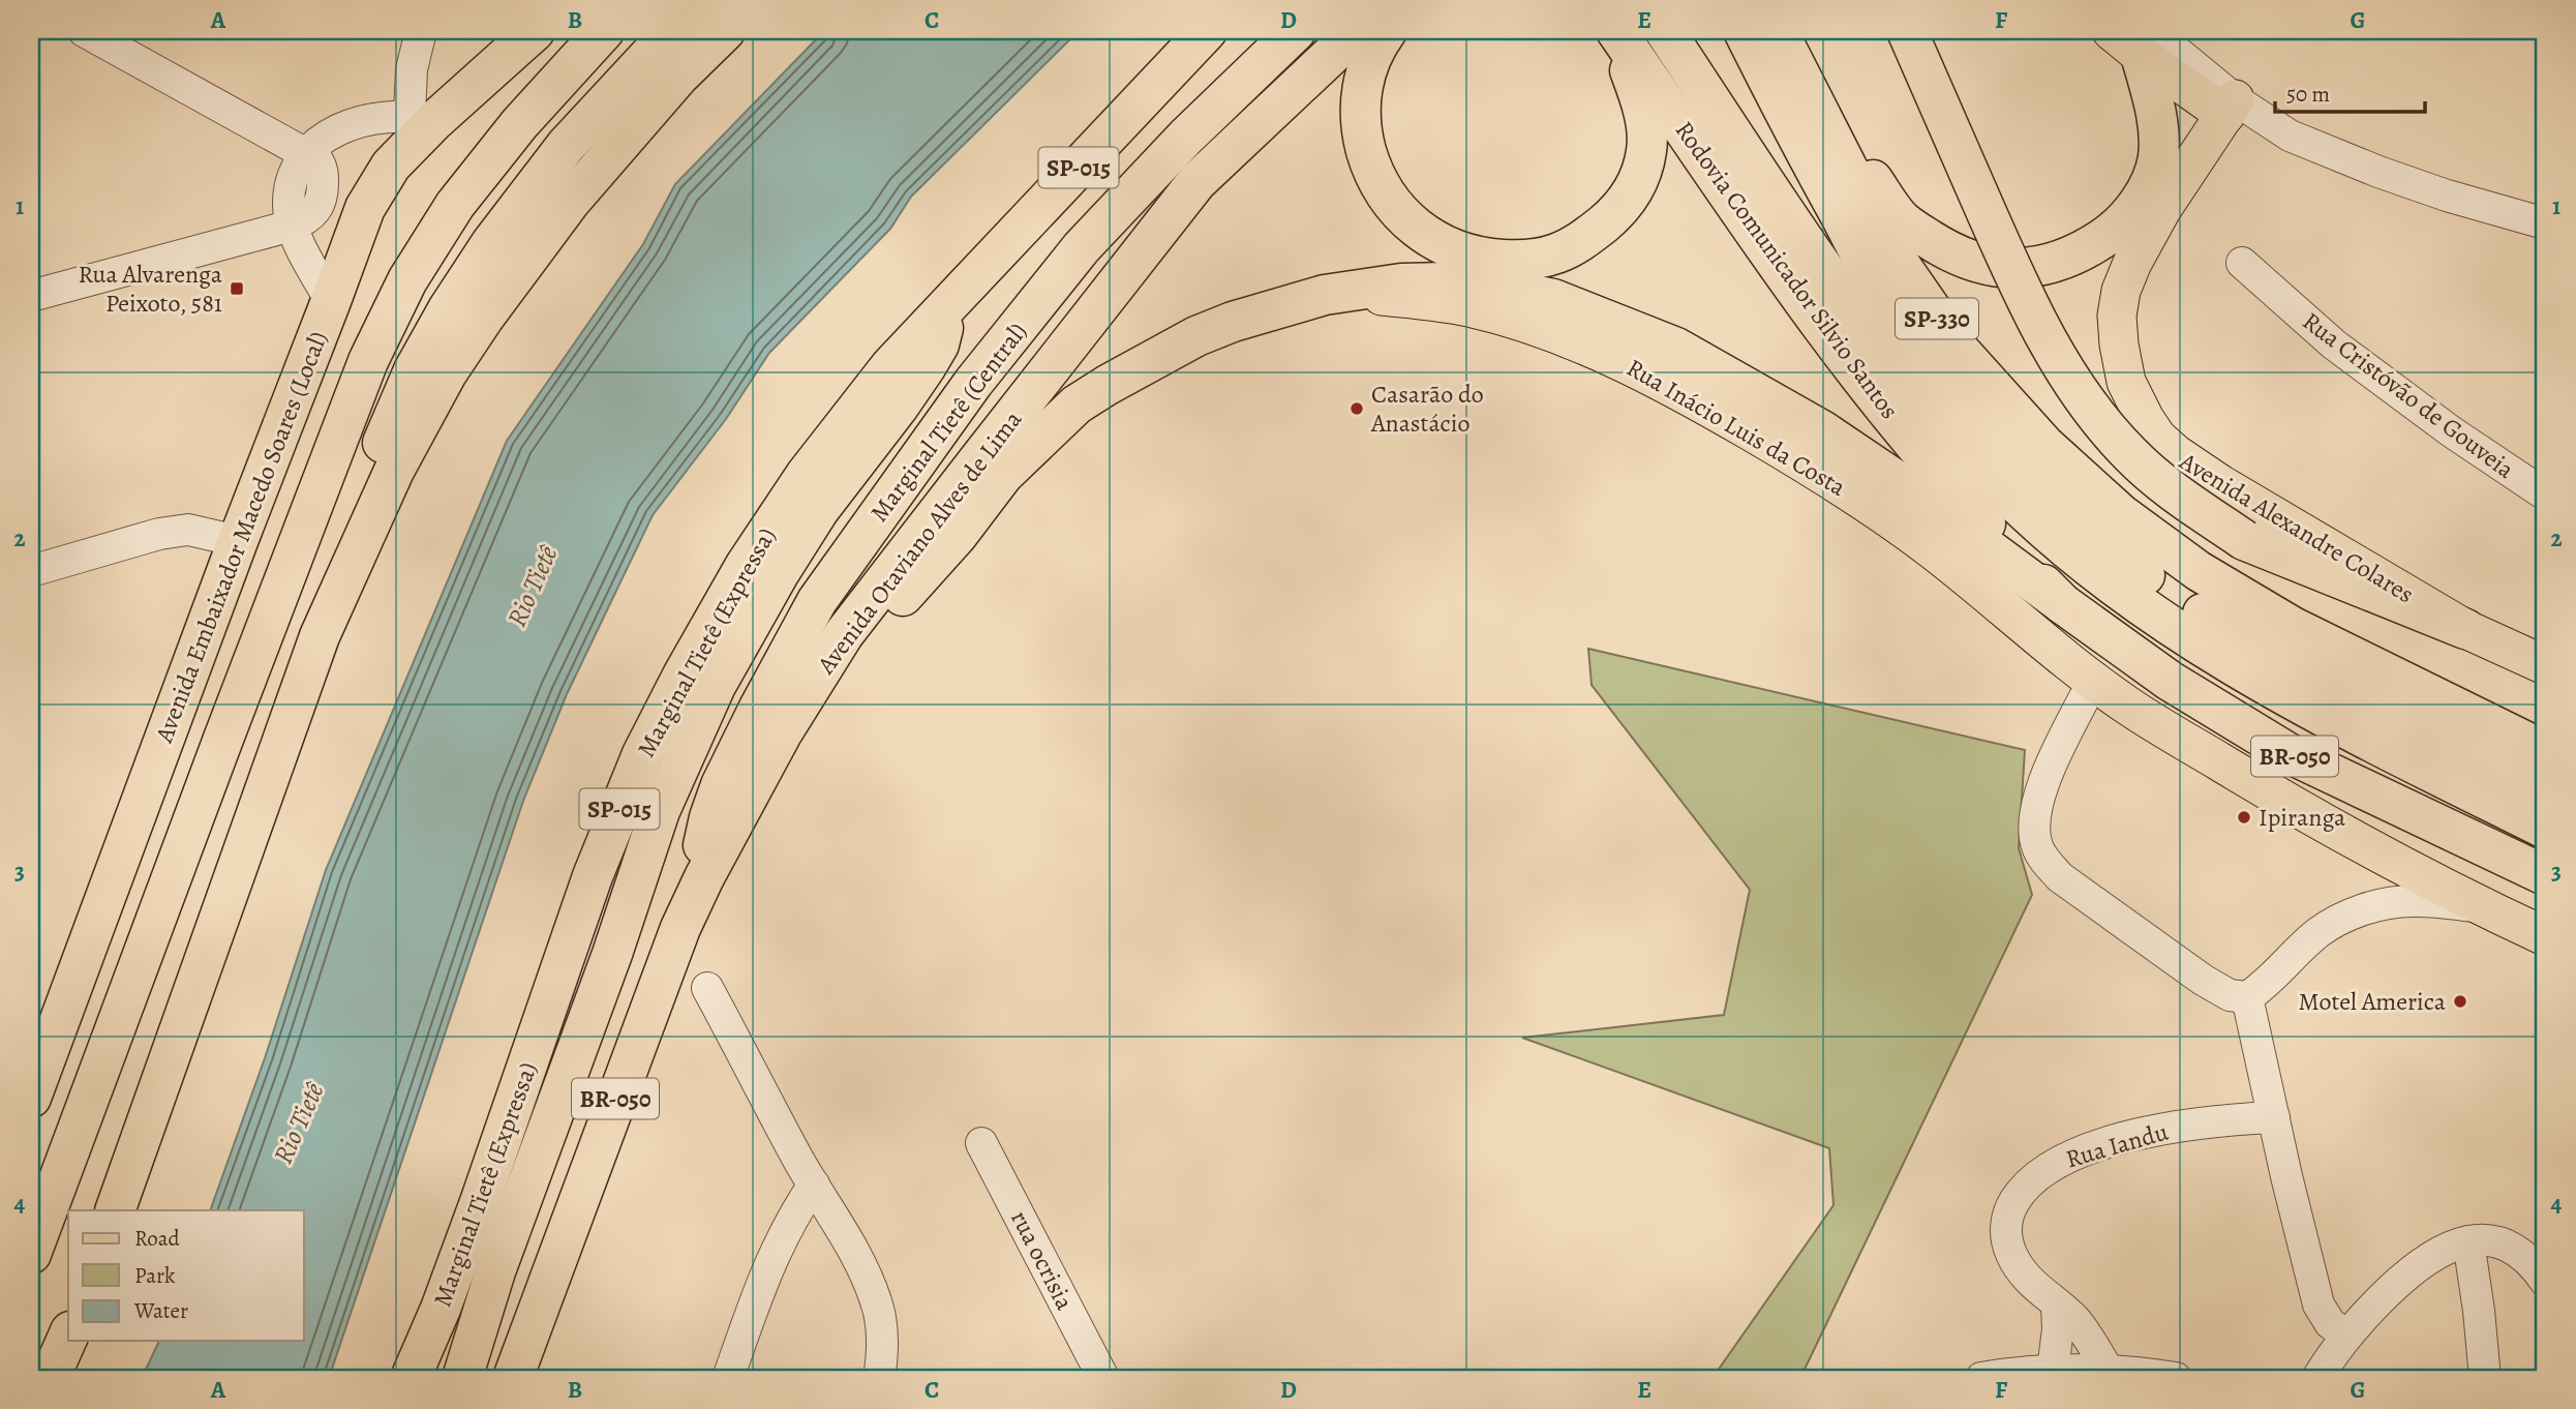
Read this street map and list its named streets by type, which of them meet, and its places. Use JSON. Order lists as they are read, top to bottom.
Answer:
{
  "streets": {
    "highway": [
      "SP-015",
      "Rodovia Comunicador Silvio Santos",
      "SP-330",
      "Marginal Tietê (Central)",
      "Avenida Embaixador Macedo Soares (Local)",
      "Avenida Otaviano Alves de Lima",
      "Marginal Tietê (Expressa)",
      "BR-050"
    ],
    "main road": ["Rua Inácio Luis da Costa", "Avenida Alexandre Colares"],
    "street": ["Rua Cristóvão de Gouveia", "Rua Iandu", "rua ocrisia"]
  },
  "crossings": [
    ["Marginal Tietê (Central)", "Avenida Otaviano Alves de Lima"]
  ],
  "water": ["Rio Tietê"],
  "places": {
    "transit": ["Rua Alvarenga Peixoto, 581"],
    "other": ["Casarão do Anastácio", "Ipiranga", "Motel America"]
  },
  "legend": ["Road", "Park", "Water"],
  "scale_bar": "50 m",
  "grid": {
    "columns": [
      "A",
      "B",
      "C",
      "D",
      "E",
      "F",
      "G"
    ],
    "rows": [
      "1",
      "2",
      "3",
      "4"
    ]
  }
}
